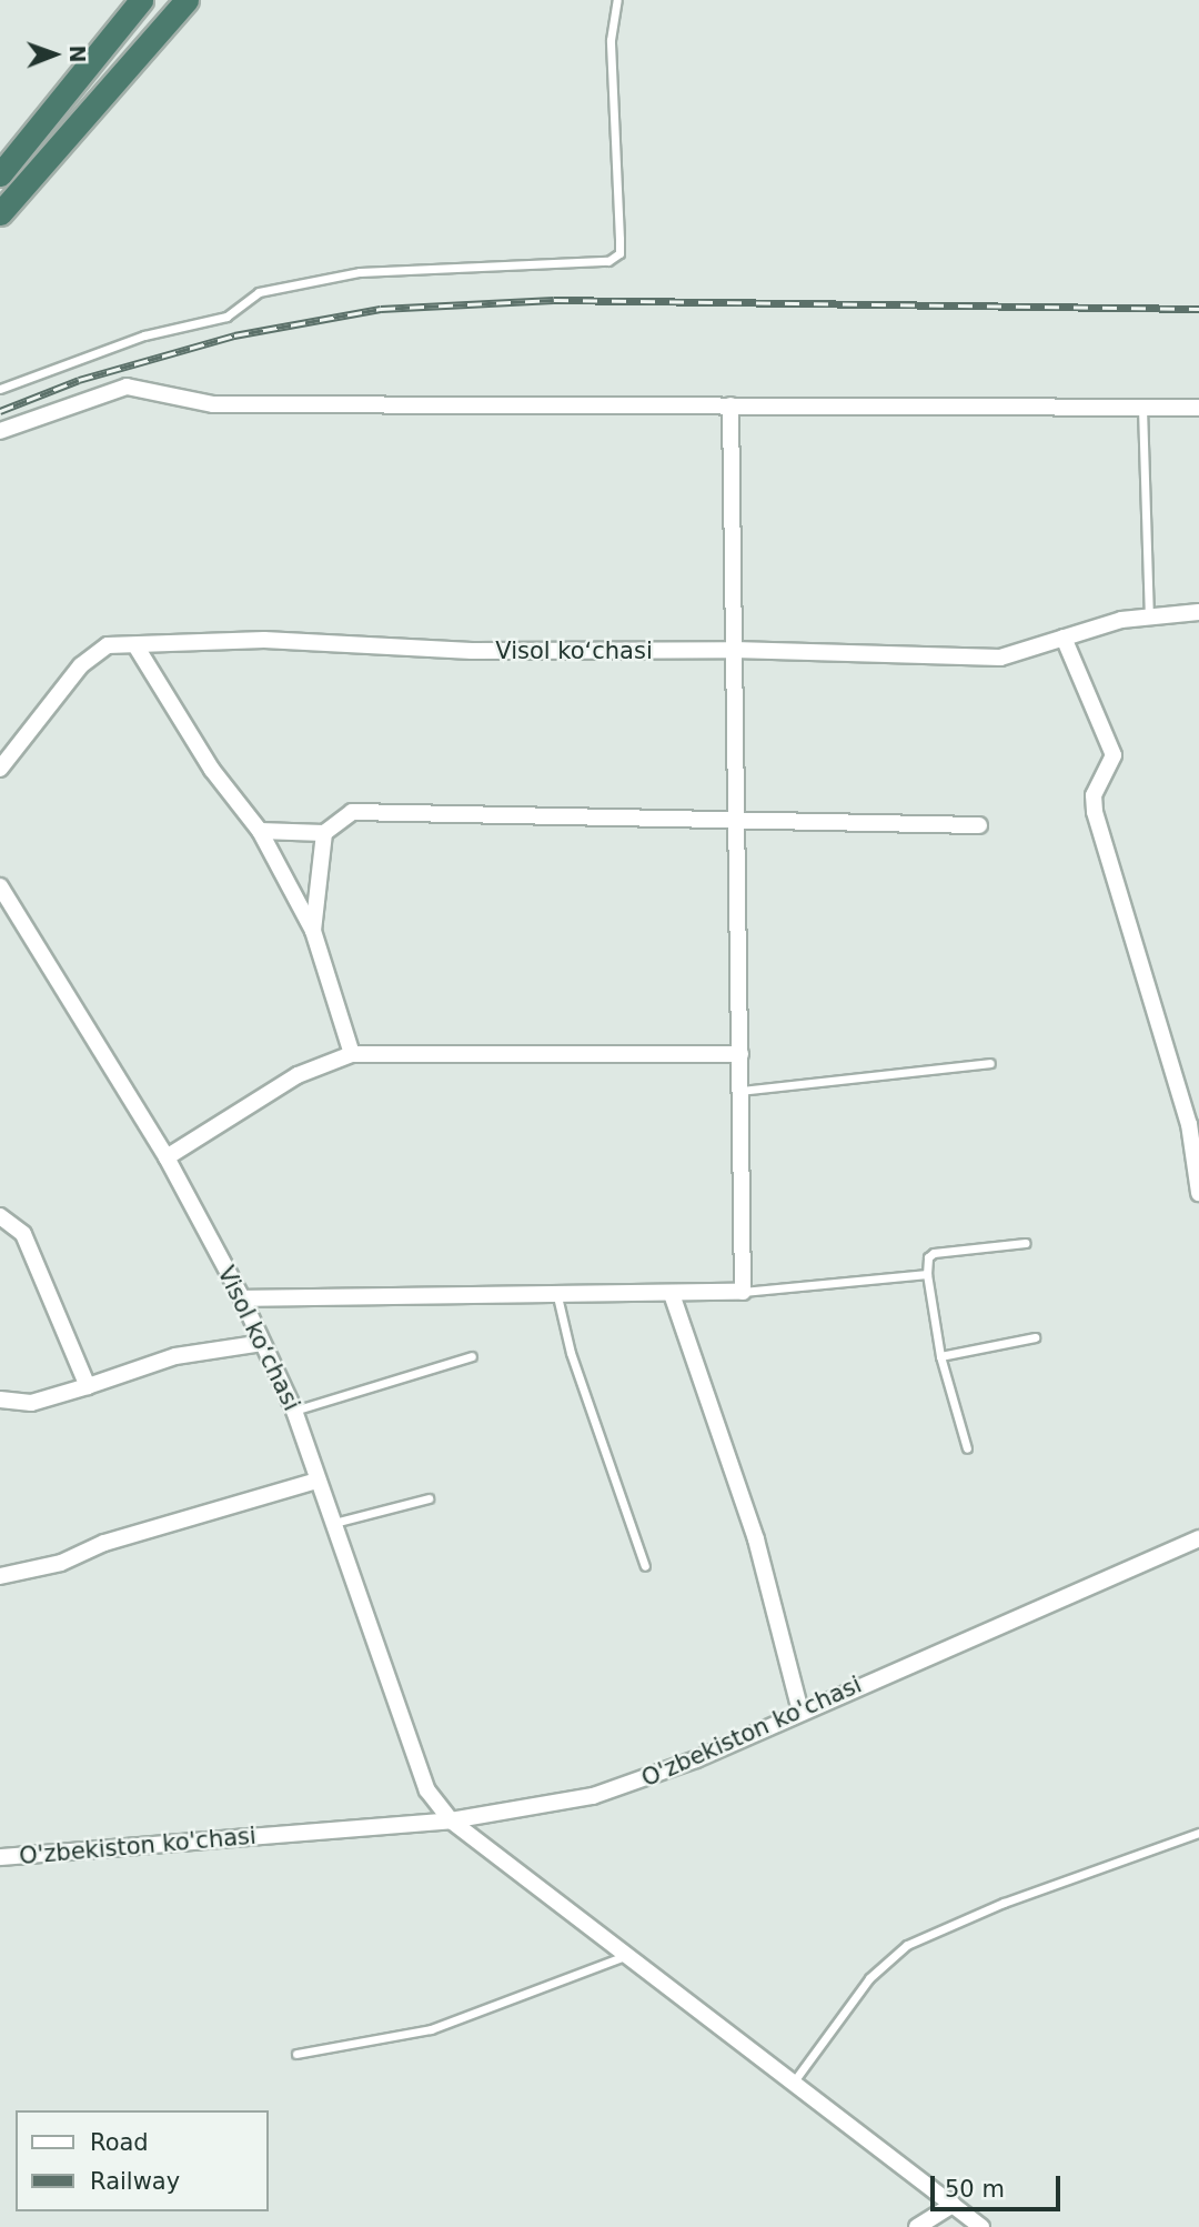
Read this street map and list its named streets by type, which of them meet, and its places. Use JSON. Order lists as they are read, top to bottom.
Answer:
{
  "streets": {
    "street": ["Visol koʻchasi", "O'zbekiston ko'chasi"]
  },
  "crossings": [
    ["Visol koʻchasi", "O'zbekiston ko'chasi"]
  ],
  "legend": ["Road", "Railway"],
  "scale_bar": "50 m",
  "north": "right"
}
